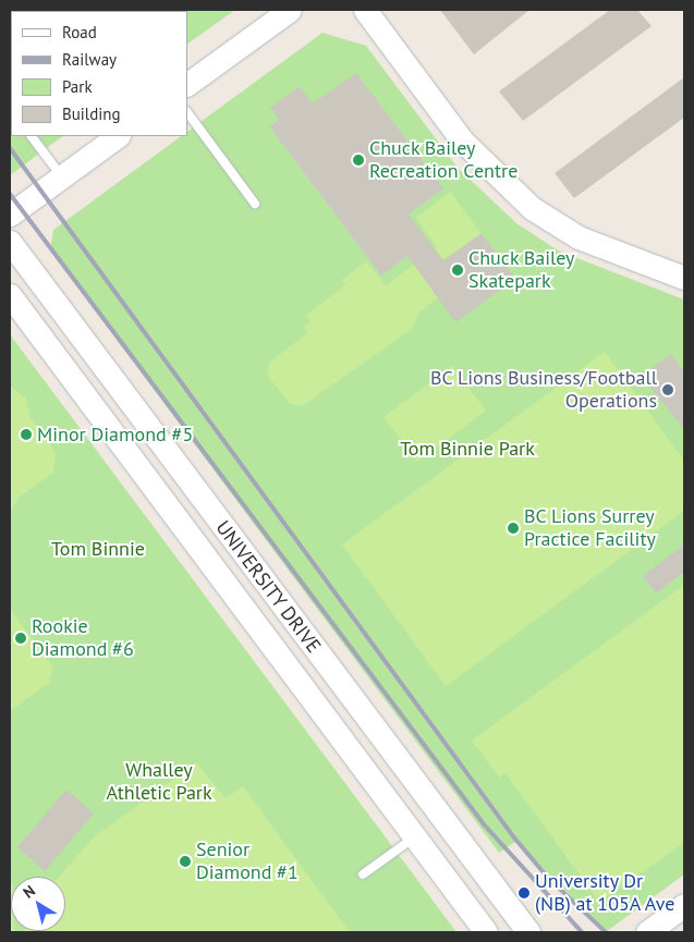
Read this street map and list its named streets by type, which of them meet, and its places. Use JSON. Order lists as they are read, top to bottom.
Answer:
{
  "streets": {
    "main road": ["UNIVERSITY DRIVE"]
  },
  "parks": ["Tom Binnie Park", "Tom Binnie", "Whalley Athletic Park"],
  "places": [
    "Chuck Bailey Recreation Centre",
    "Chuck Bailey Skatepark",
    "BC Lions Business/Football Operations",
    "Minor Diamond #5",
    "BC Lions Surrey Practice Facility",
    "Rookie Diamond #6",
    "Senior Diamond #1",
    "University Dr (NB) at 105A Ave"
  ],
  "legend": [
    "Road",
    "Railway",
    "Park",
    "Building"
  ],
  "north": "top left"
}
